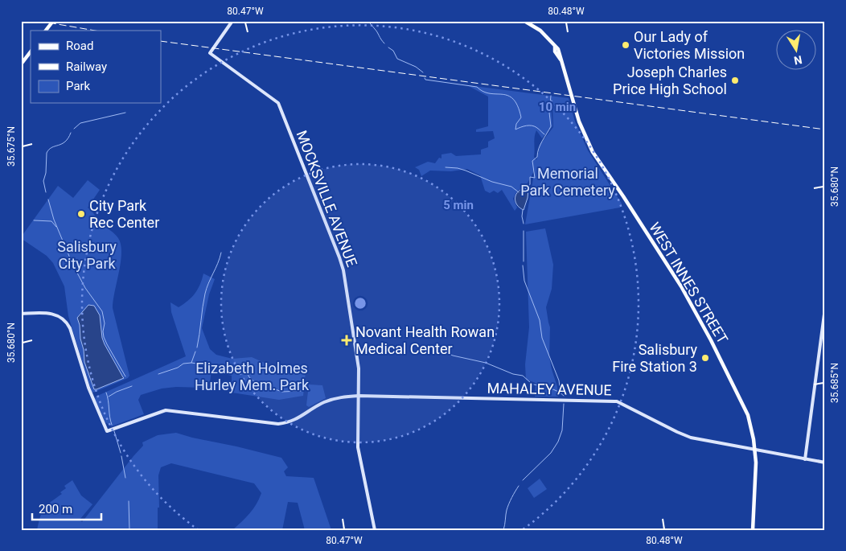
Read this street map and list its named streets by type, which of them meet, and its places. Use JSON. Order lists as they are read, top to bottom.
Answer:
{
  "streets": {
    "main road": ["WEST INNES STREET"],
    "street": ["MOCKSVILLE AVENUE", "MAHALEY AVENUE"]
  },
  "crossings": [
    ["MOCKSVILLE AVENUE", "MAHALEY AVENUE"],
    ["WEST INNES STREET", "MAHALEY AVENUE"]
  ],
  "parks": ["Memorial Park Cemetery", "Salisbury City Park", "Elizabeth Holmes Hurley Mem. Park"],
  "places": {
    "other": [
      "Our Lady of Victories Mission",
      "Joseph Charles Price High School",
      "City Park Rec Center",
      "Salisbury Fire Station 3"
    ],
    "health": ["Novant Health Rowan Medical Center"]
  },
  "legend": ["Road", "Railway", "Park"],
  "scale_bar": "200 m",
  "north": "bottom",
  "coordinates": [
    "80.47°W",
    "80.48°W",
    "35.675°N",
    "35.680°N",
    "35.685°N"
  ],
  "rings": ["10 min", "5 min"]
}
